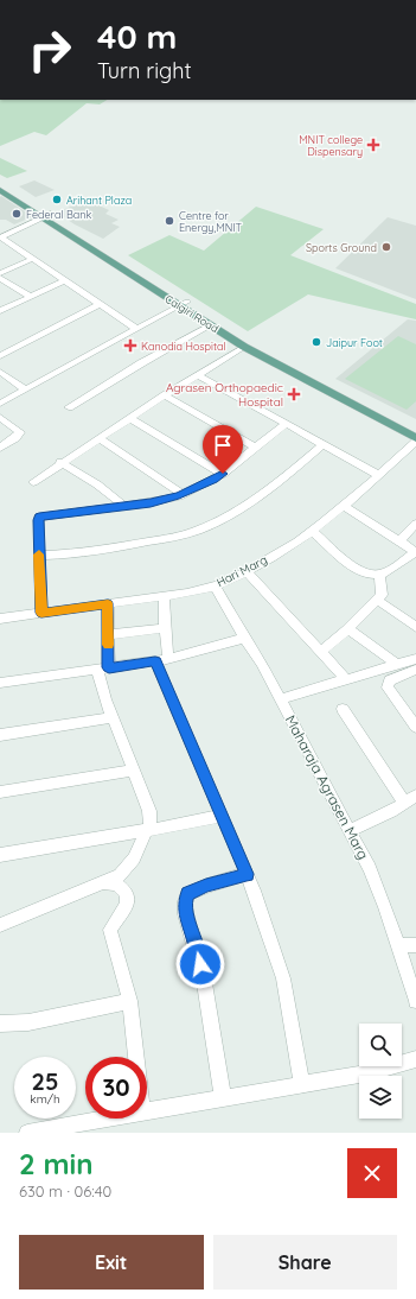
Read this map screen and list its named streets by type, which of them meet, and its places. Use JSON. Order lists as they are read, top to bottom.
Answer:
{
  "streets": {
    "main road": ["Calgiri Road"],
    "street": ["Hari Marg", "Maharaja Agrasen Marg"]
  },
  "crossings": [
    ["Calgiri Road", "Hari Marg"],
    ["Hari Marg", "Maharaja Agrasen Marg"]
  ],
  "places": {
    "health": ["MNIT college Dispensary", "Kanodia Hospital", "Agrasen Orthopaedic Hospital"],
    "other": [
      "Arihant Plaza",
      "Federal Bank",
      "Centre for Energy,MNIT",
      "Sports Ground",
      "Jaipur Foot"
    ]
  },
  "page": {
    "turn": ["40 m", "Turn right"],
    "speed": "25 km/h",
    "limit": "30",
    "heading": ["2 min", "630 m · 06:40"],
    "buttons": ["Exit", "Share"]
  }
}
